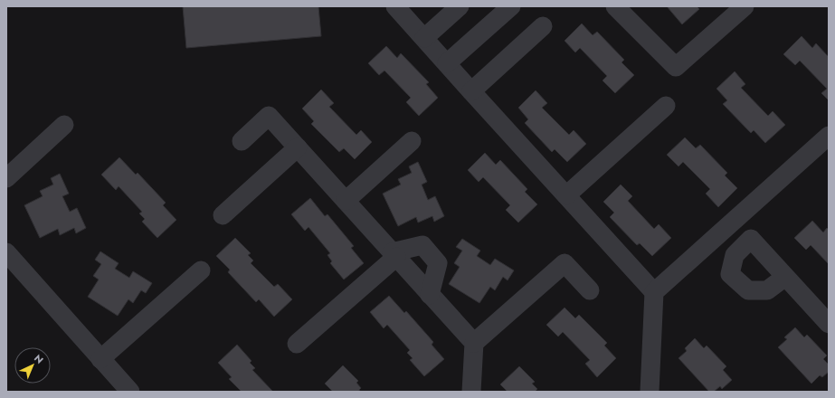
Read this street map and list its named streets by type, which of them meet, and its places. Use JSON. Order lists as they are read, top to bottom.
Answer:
{
  "north": "top right"
}
